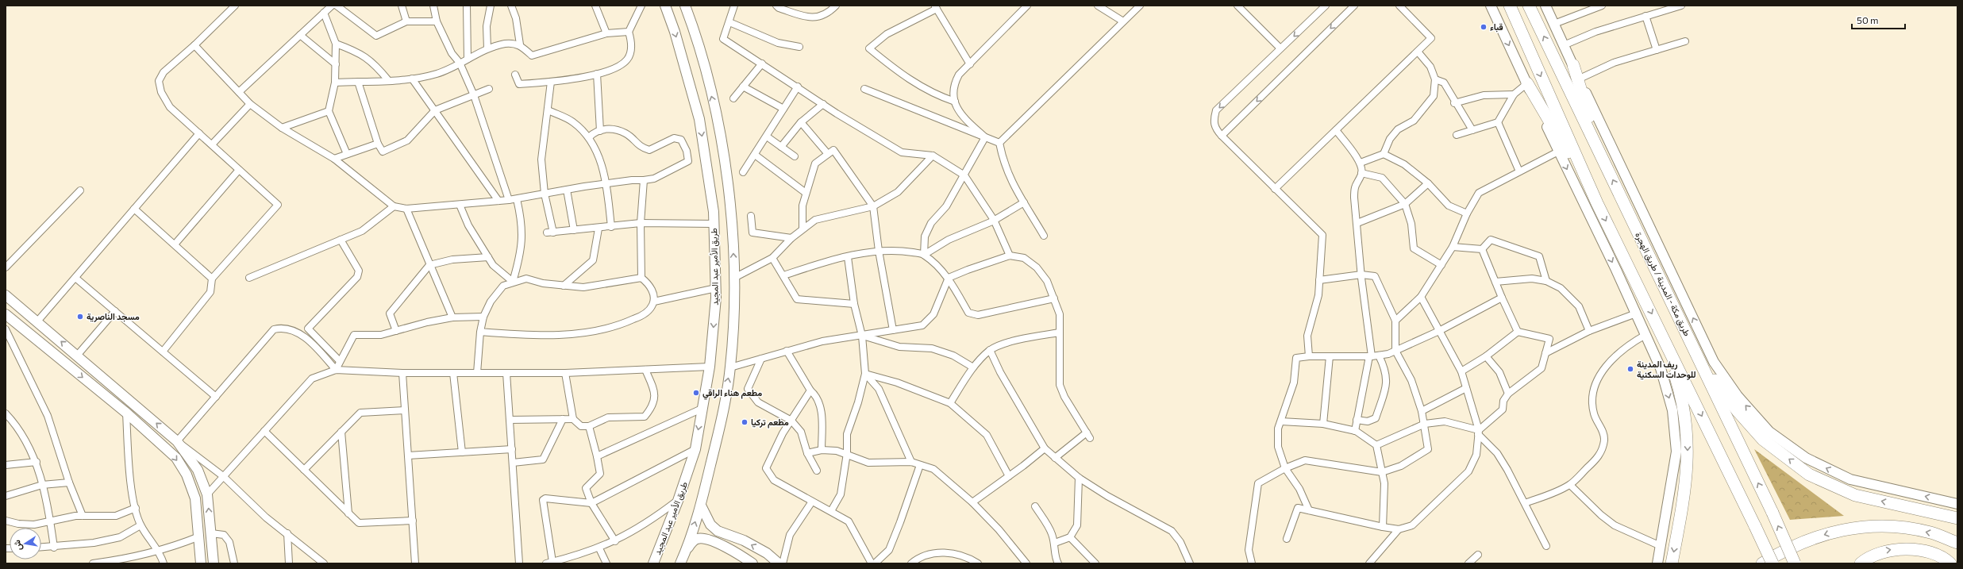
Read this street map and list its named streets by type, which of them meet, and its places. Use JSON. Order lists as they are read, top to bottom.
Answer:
{
  "streets": {
    "highway": ["طريق مكة - المدينة / طريق الهجرة"],
    "main road": ["طريق الأمير عبد المجيد"]
  },
  "places": [
    "قباء",
    "مسجد الناصرية",
    "ريف المدينة للوحدات السكنية",
    "مطعم هناء الراقي",
    "مطعم تركيا"
  ],
  "scale_bar": "50 m",
  "north": "left"
}
